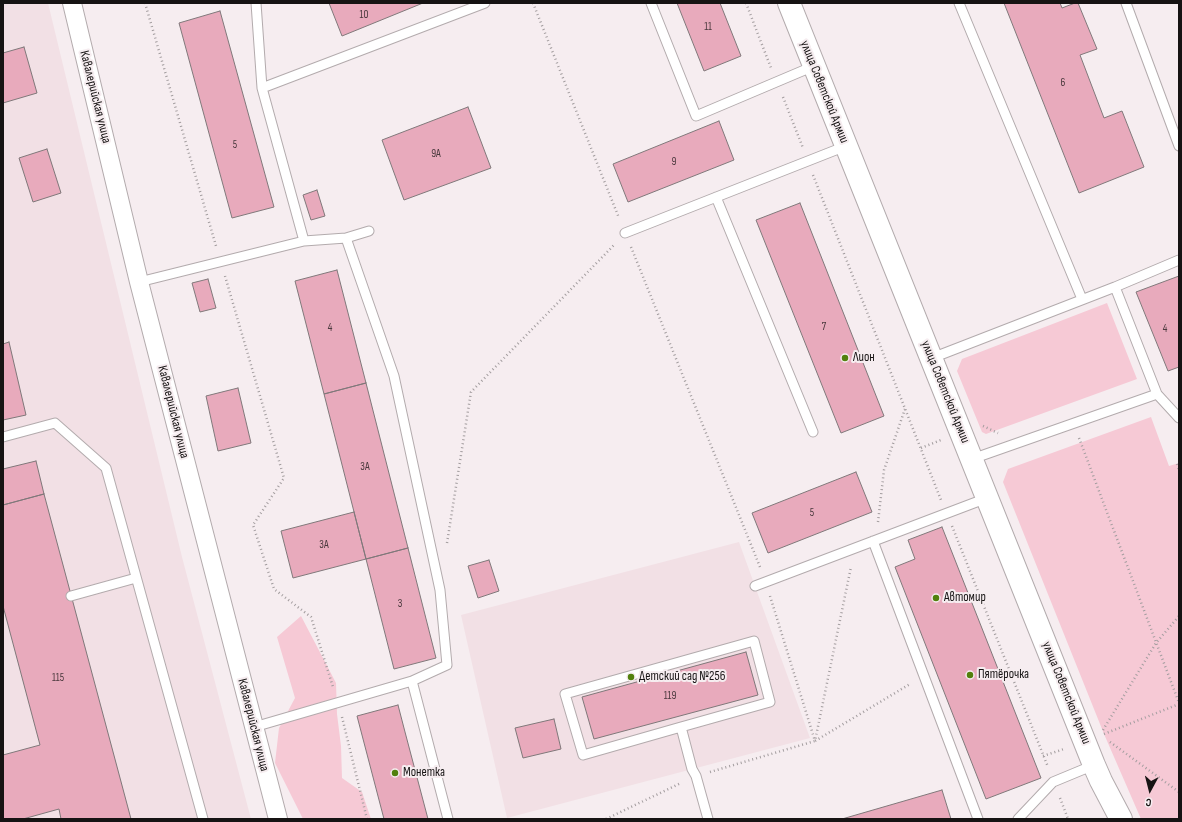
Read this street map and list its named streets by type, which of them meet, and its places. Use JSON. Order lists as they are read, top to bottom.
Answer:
{
  "streets": {
    "street": ["улица Советской Армии", "Кавалерийская улица"]
  },
  "places": [
    "Лион",
    "Автомир",
    "Пятёрочка",
    "Детский сад №256",
    "Монетка"
  ],
  "house_numbers": [
    "10",
    "11",
    "6",
    "5",
    "9А",
    "9",
    "7",
    "4",
    "4",
    "3А",
    "5",
    "3А",
    "3",
    "115",
    "119"
  ],
  "north": "bottom"
}
